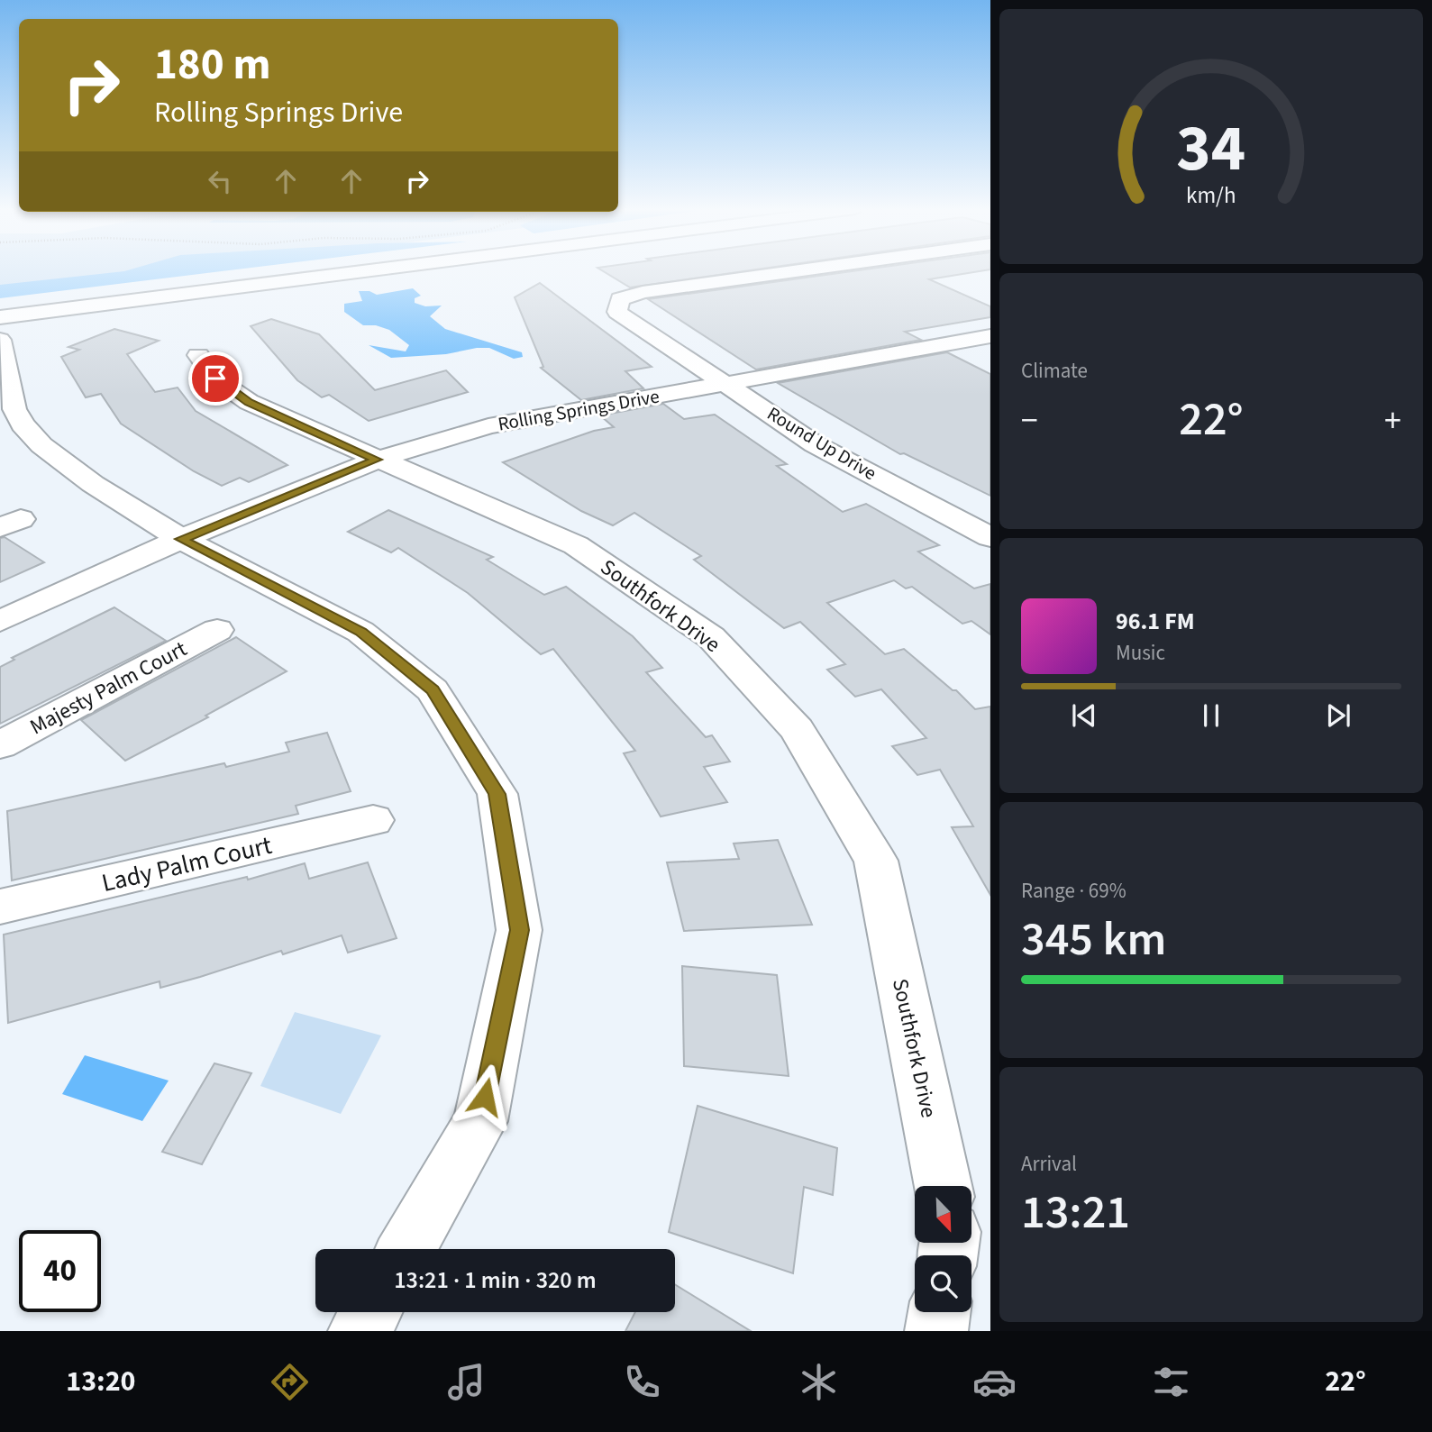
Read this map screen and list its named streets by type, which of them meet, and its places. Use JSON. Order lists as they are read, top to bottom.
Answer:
{
  "streets": {
    "street": [
      "Rolling Springs Drive",
      "Round Up Drive",
      "Southfork Drive",
      "Majesty Palm Court",
      "Lady Palm Court"
    ]
  },
  "crossings": [
    ["Rolling Springs Drive", "Round Up Drive"],
    ["Rolling Springs Drive", "Southfork Drive"]
  ],
  "north": "bottom right",
  "page": {
    "turn": ["180 m", "Rolling Springs Drive"],
    "tile": [
      "Climate",
      ["Range · 69%", "345 km"],
      ["Arrival", "13:21"]
    ],
    "heat": ["−", "22°", "+"],
    "song": ["96.1 FM", "Music"],
    "limit": "40",
    "trip": "13:21 · 1 min · 320 m",
    "tabs": ["13:20", "22°"],
    "gauge": ["34", "km/h"]
  }
}
